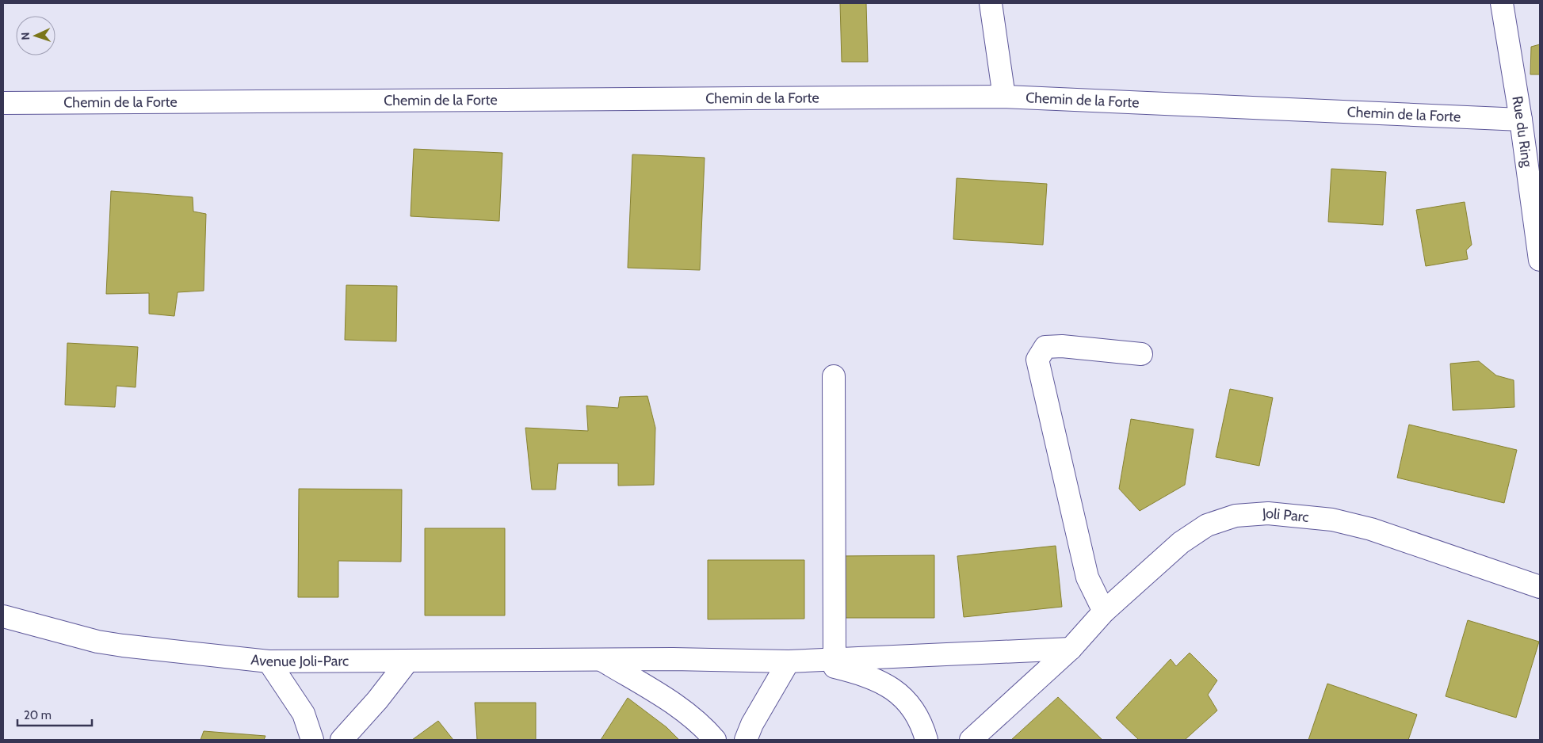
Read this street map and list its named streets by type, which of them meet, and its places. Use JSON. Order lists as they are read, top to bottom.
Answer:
{
  "streets": {
    "street": [
      "Chemin de la Forte",
      "Rue du Ring",
      "Joli Parc",
      "Avenue Joli-Parc"
    ]
  },
  "crossings": [
    ["Chemin de la Forte", "Rue du Ring"]
  ],
  "scale_bar": "20 m",
  "north": "left"
}
